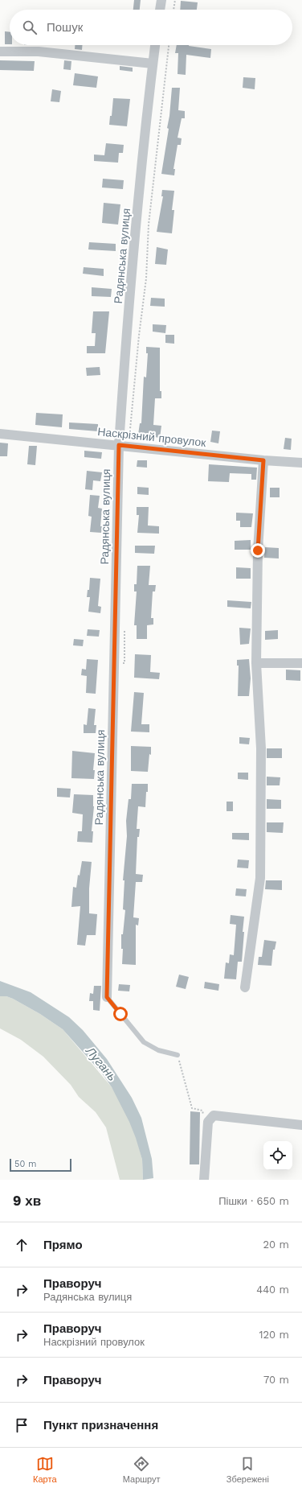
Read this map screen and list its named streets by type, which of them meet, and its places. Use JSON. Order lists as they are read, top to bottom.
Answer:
{
  "streets": {
    "street": ["Радянська вулиця", "Наскрізний провулок"]
  },
  "crossings": [
    ["Радянська вулиця", "Наскрізний провулок"]
  ],
  "water": ["Лугань"],
  "scale_bar": "50 m",
  "page": {
    "search": "Пошук",
    "scale": "50 m",
    "heading": ["9 хв", "Пішки · 650 m"],
    "list": [
      ["Прямо", "20 m"],
      ["Праворуч", "Радянська вулиця", "440 m"],
      ["Праворуч", "Наскрізний провулок", "120 m"],
      ["Праворуч", "70 m"],
      "Пункт призначення"
    ],
    "nav": ["Карта", "Маршрут", "Збережені"]
  }
}
